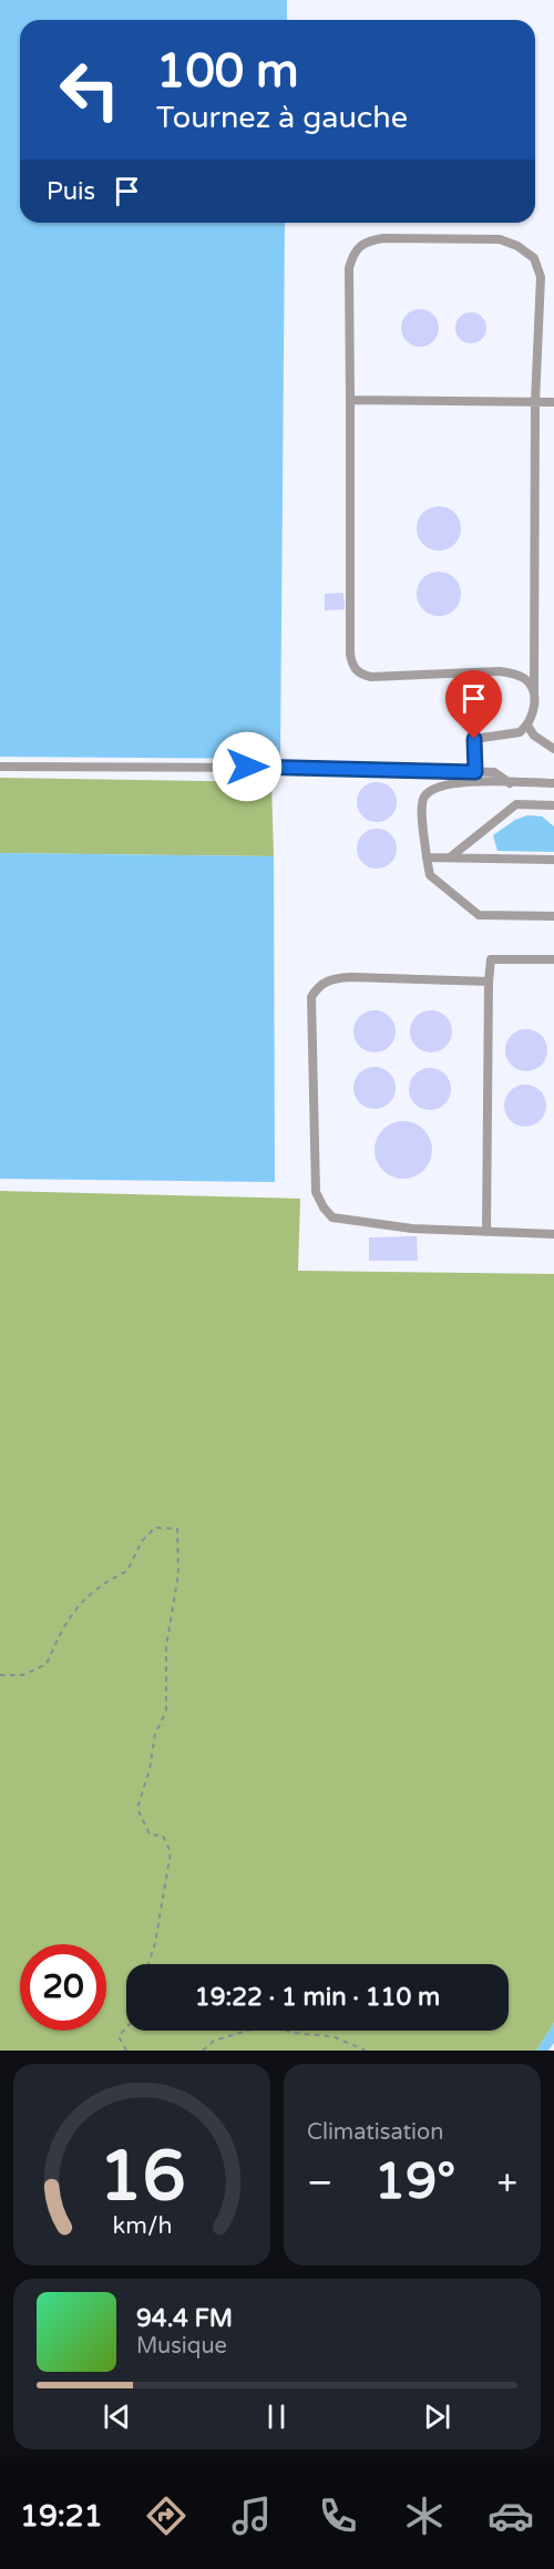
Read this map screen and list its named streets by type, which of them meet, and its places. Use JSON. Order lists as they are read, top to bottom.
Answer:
{
  "page": {
    "turn": ["100 m", "Tournez à gauche"],
    "then": "Puis",
    "limit": "20",
    "trip": "19:22 · 1 min · 110 m",
    "tile": "Climatisation",
    "heat": ["−", "19°", "+"],
    "song": ["94.4 FM", "Musique"],
    "tabs": "19:21",
    "gauge": ["16", "km/h"]
  }
}
